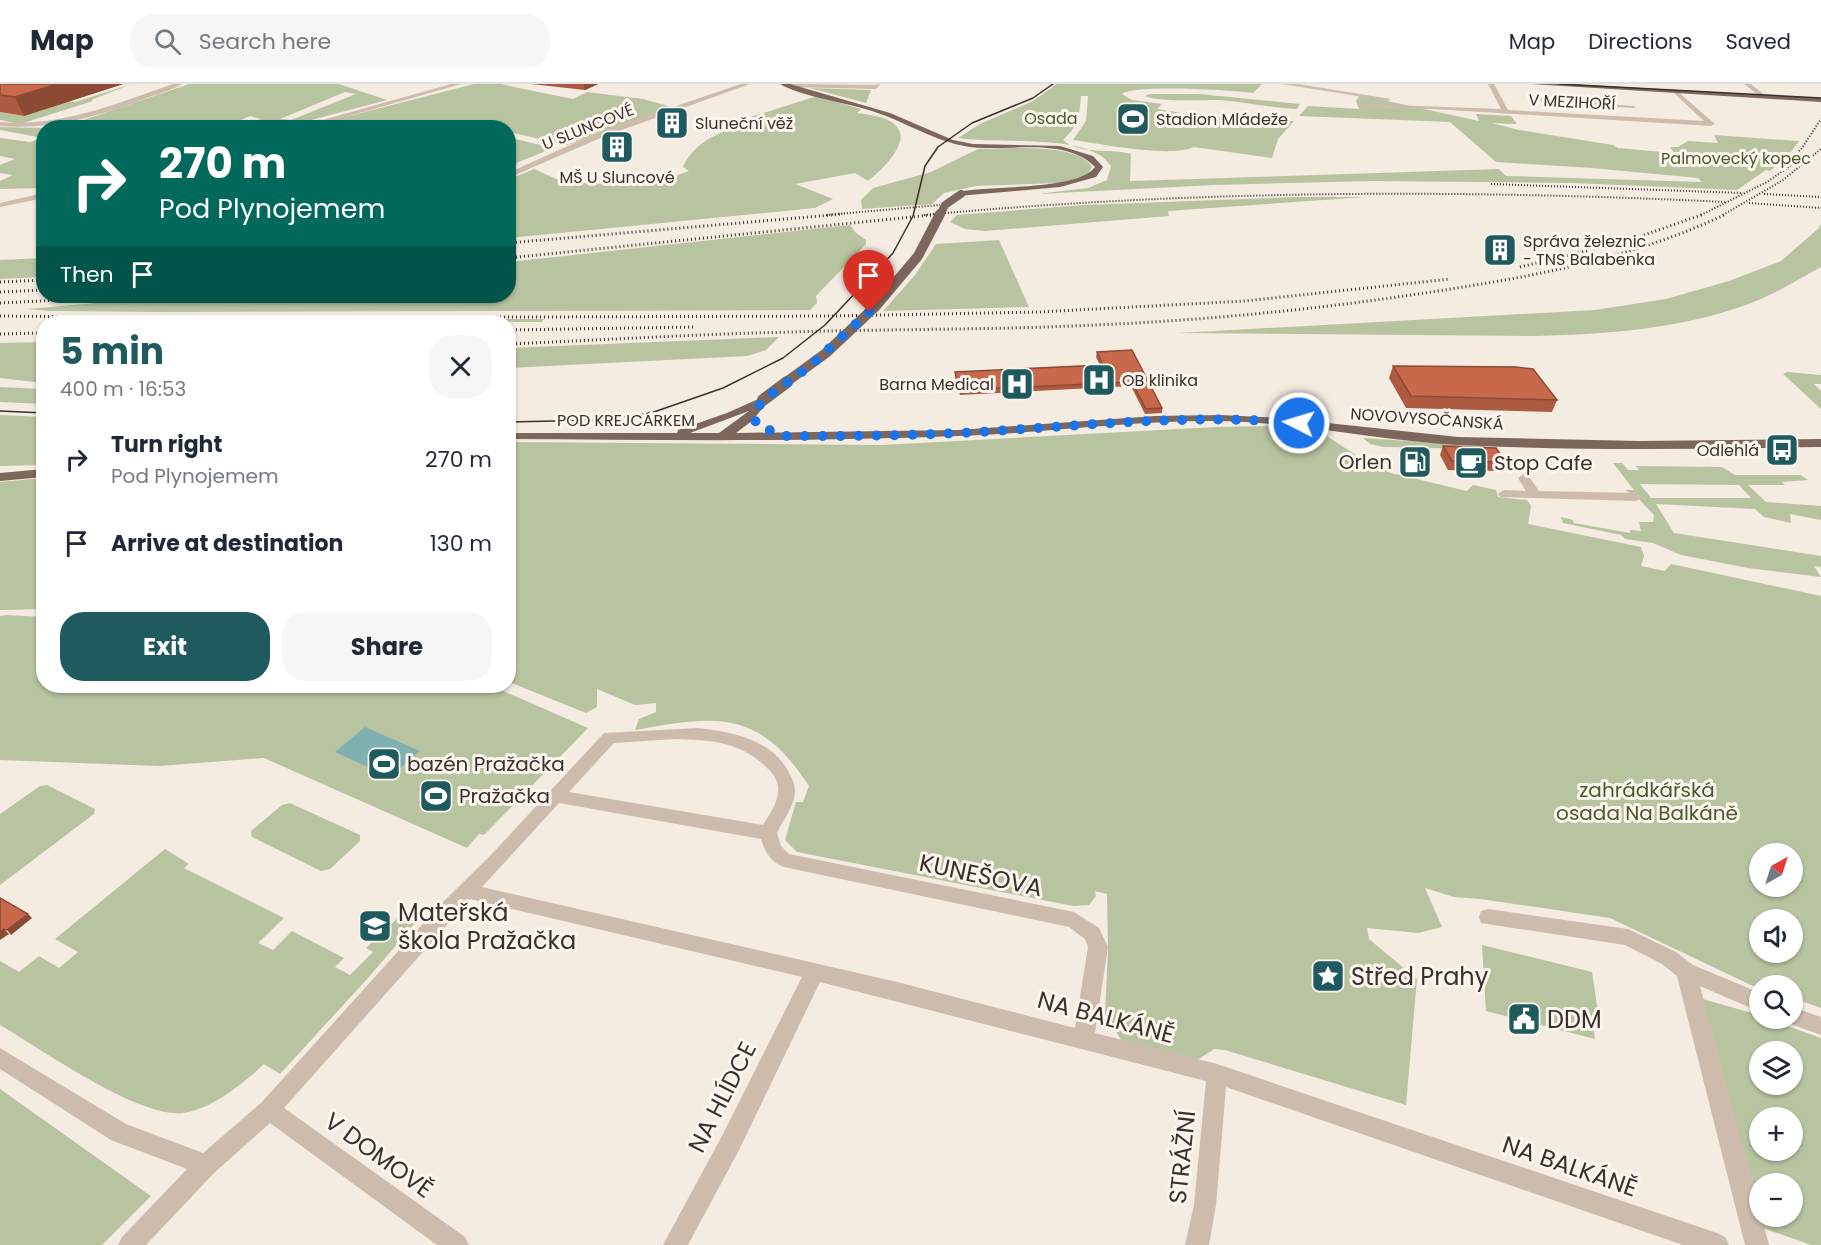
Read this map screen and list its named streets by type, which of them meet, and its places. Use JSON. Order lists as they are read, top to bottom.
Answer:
{
  "streets": {
    "main road": ["NOVOVYSOČANSKÁ", "POD KREJCÁRKEM"],
    "street": [
      "V MEZIHOŘÍ",
      "U SLUNCOVÉ",
      "KUNEŠOVA",
      "NA BALKÁNĚ",
      "NA HLÍDCE",
      "V DOMOVĚ",
      "STRÁŽNÍ"
    ]
  },
  "crossings": [
    ["NOVOVYSOČANSKÁ", "POD KREJCÁRKEM"],
    ["KUNEŠOVA", "NA BALKÁNĚ"],
    ["NA BALKÁNĚ", "NA HLÍDCE"],
    ["NA BALKÁNĚ", "STRÁŽNÍ"]
  ],
  "parks": ["Osada", "Palmovecký kopec", "zahrádkářská osada Na Balkáně"],
  "places": {
    "sports": ["Stadion Mládeže", "bazén Pražačka", "Pražačka"],
    "building": ["Sluneční věž", "MŠ U Sluncové", "Správa železnic - TNS Balabenka"],
    "hospital": ["OB klinika", "Barna Medical"],
    "bus stop": ["Odlehlá"],
    "fuel station": ["Orlen"],
    "cafe": ["Stop Cafe"],
    "school or university": ["Mateřská škola Pražačka"],
    "place": ["Střed Prahy"],
    "public building": ["DDM"]
  },
  "north": "top right",
  "page": {
    "header": "Map",
    "search": "Search here",
    "nav": ["Map", "Directions", "Saved"],
    "turn": ["270 m", "Pod Plynojemem"],
    "then": "Then",
    "heading": ["5 min", "400 m · 16:53"],
    "list": [
      {
        "name": "Turn right",
        "note": "Pod Plynojemem",
        "value": "270 m"
      },
      {
        "name": "Arrive at destination",
        "value": "130 m"
      }
    ],
    "buttons": ["Exit", "Share"],
    "map_buttons": ["+", "−"]
  }
}
